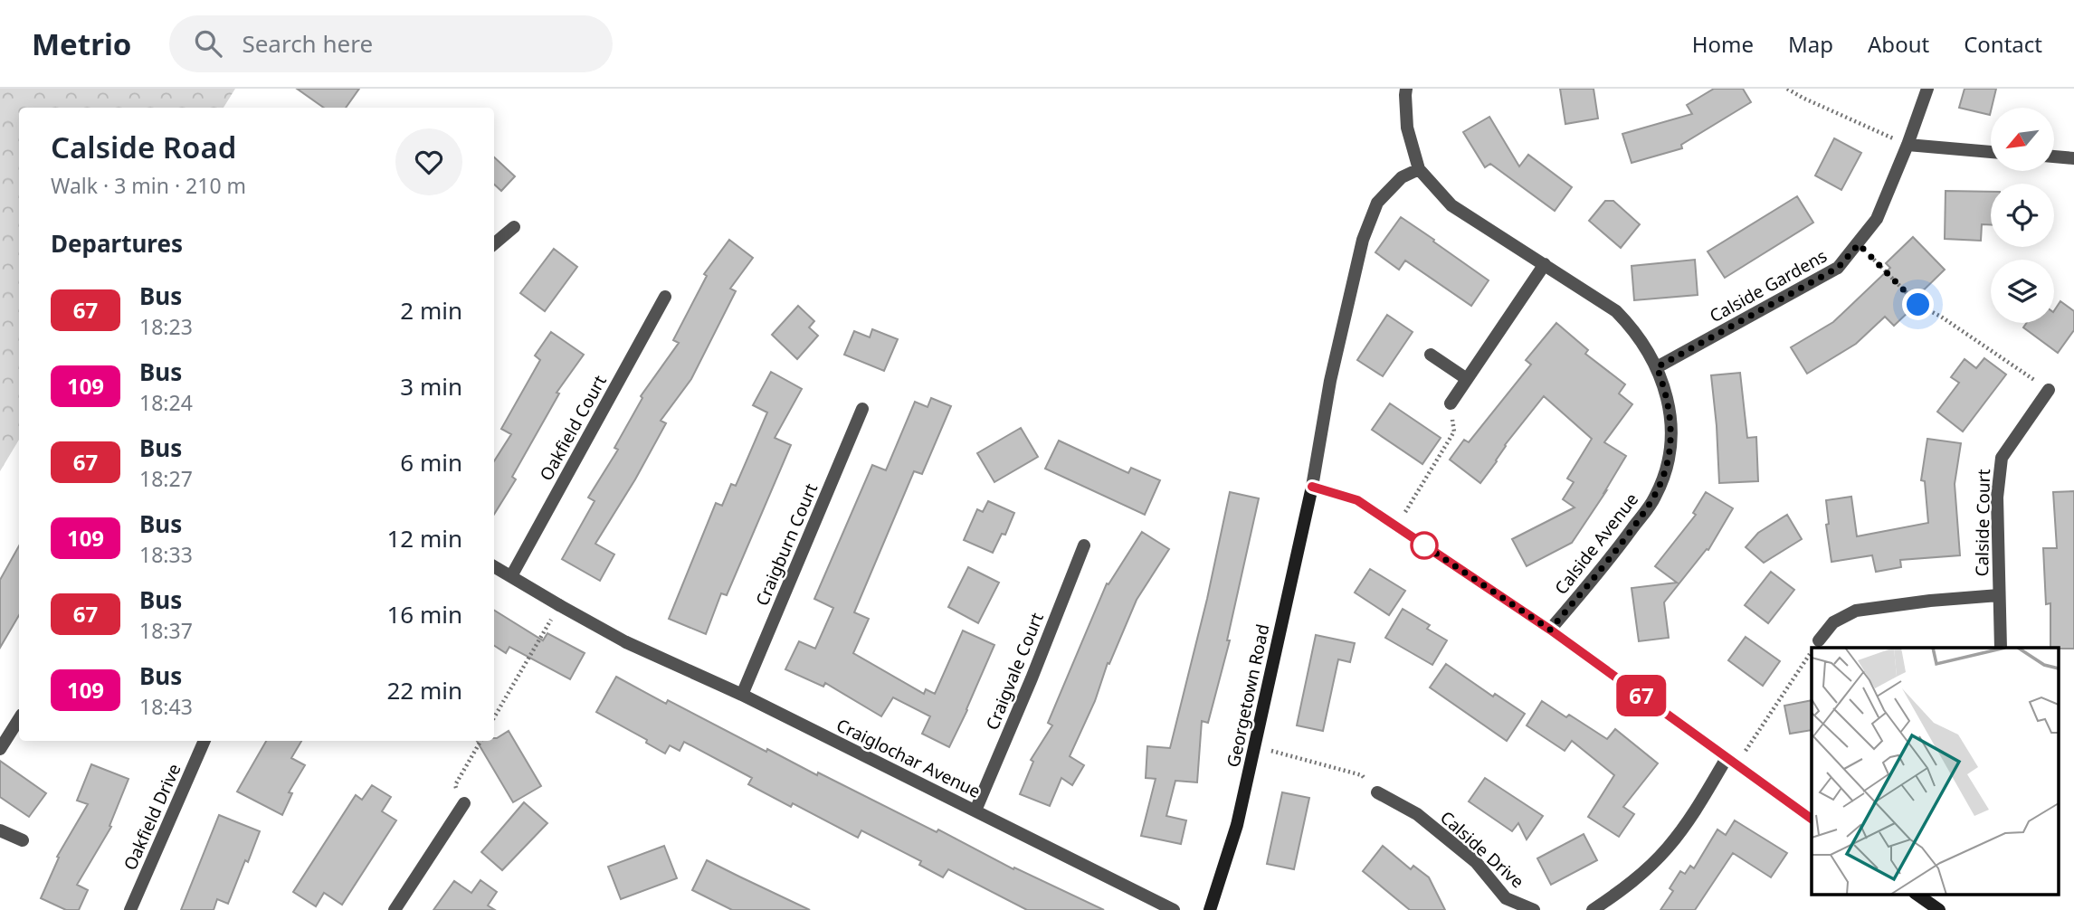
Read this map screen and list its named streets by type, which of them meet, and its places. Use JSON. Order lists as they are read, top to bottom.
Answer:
{
  "streets": {
    "street": [
      "Calside Gardens",
      "Oakfield Court",
      "Calside Court",
      "Calside Avenue",
      "Craigburn Court",
      "Craigvale Court",
      "Georgetown Road",
      "Craiglochar Avenue",
      "Oakfield Drive",
      "Calside Drive"
    ]
  },
  "crossings": [
    ["Calside Gardens", "Calside Avenue"],
    ["Craigburn Court", "Craiglochar Avenue"],
    ["Craigvale Court", "Craiglochar Avenue"]
  ],
  "lines": ["bus line 67"],
  "north": "bottom left",
  "page": {
    "header": "Metrio",
    "search": "Search here",
    "nav": [
      "Home",
      "Map",
      "About",
      "Contact"
    ],
    "on_map": "67",
    "heading": [
      ["Calside Road", "Walk · 3 min · 210 m"],
      "Departures"
    ],
    "list": [
      {
        "mark": "67",
        "name": "Bus",
        "note": "18:23",
        "value": "2 min"
      },
      {
        "mark": "109",
        "name": "Bus",
        "note": "18:24",
        "value": "3 min"
      },
      {
        "mark": "67",
        "name": "Bus",
        "note": "18:27",
        "value": "6 min"
      },
      {
        "mark": "109",
        "name": "Bus",
        "note": "18:33",
        "value": "12 min"
      },
      {
        "mark": "67",
        "name": "Bus",
        "note": "18:37",
        "value": "16 min"
      },
      {
        "mark": "109",
        "name": "Bus",
        "note": "18:43",
        "value": "22 min"
      }
    ]
  }
}
